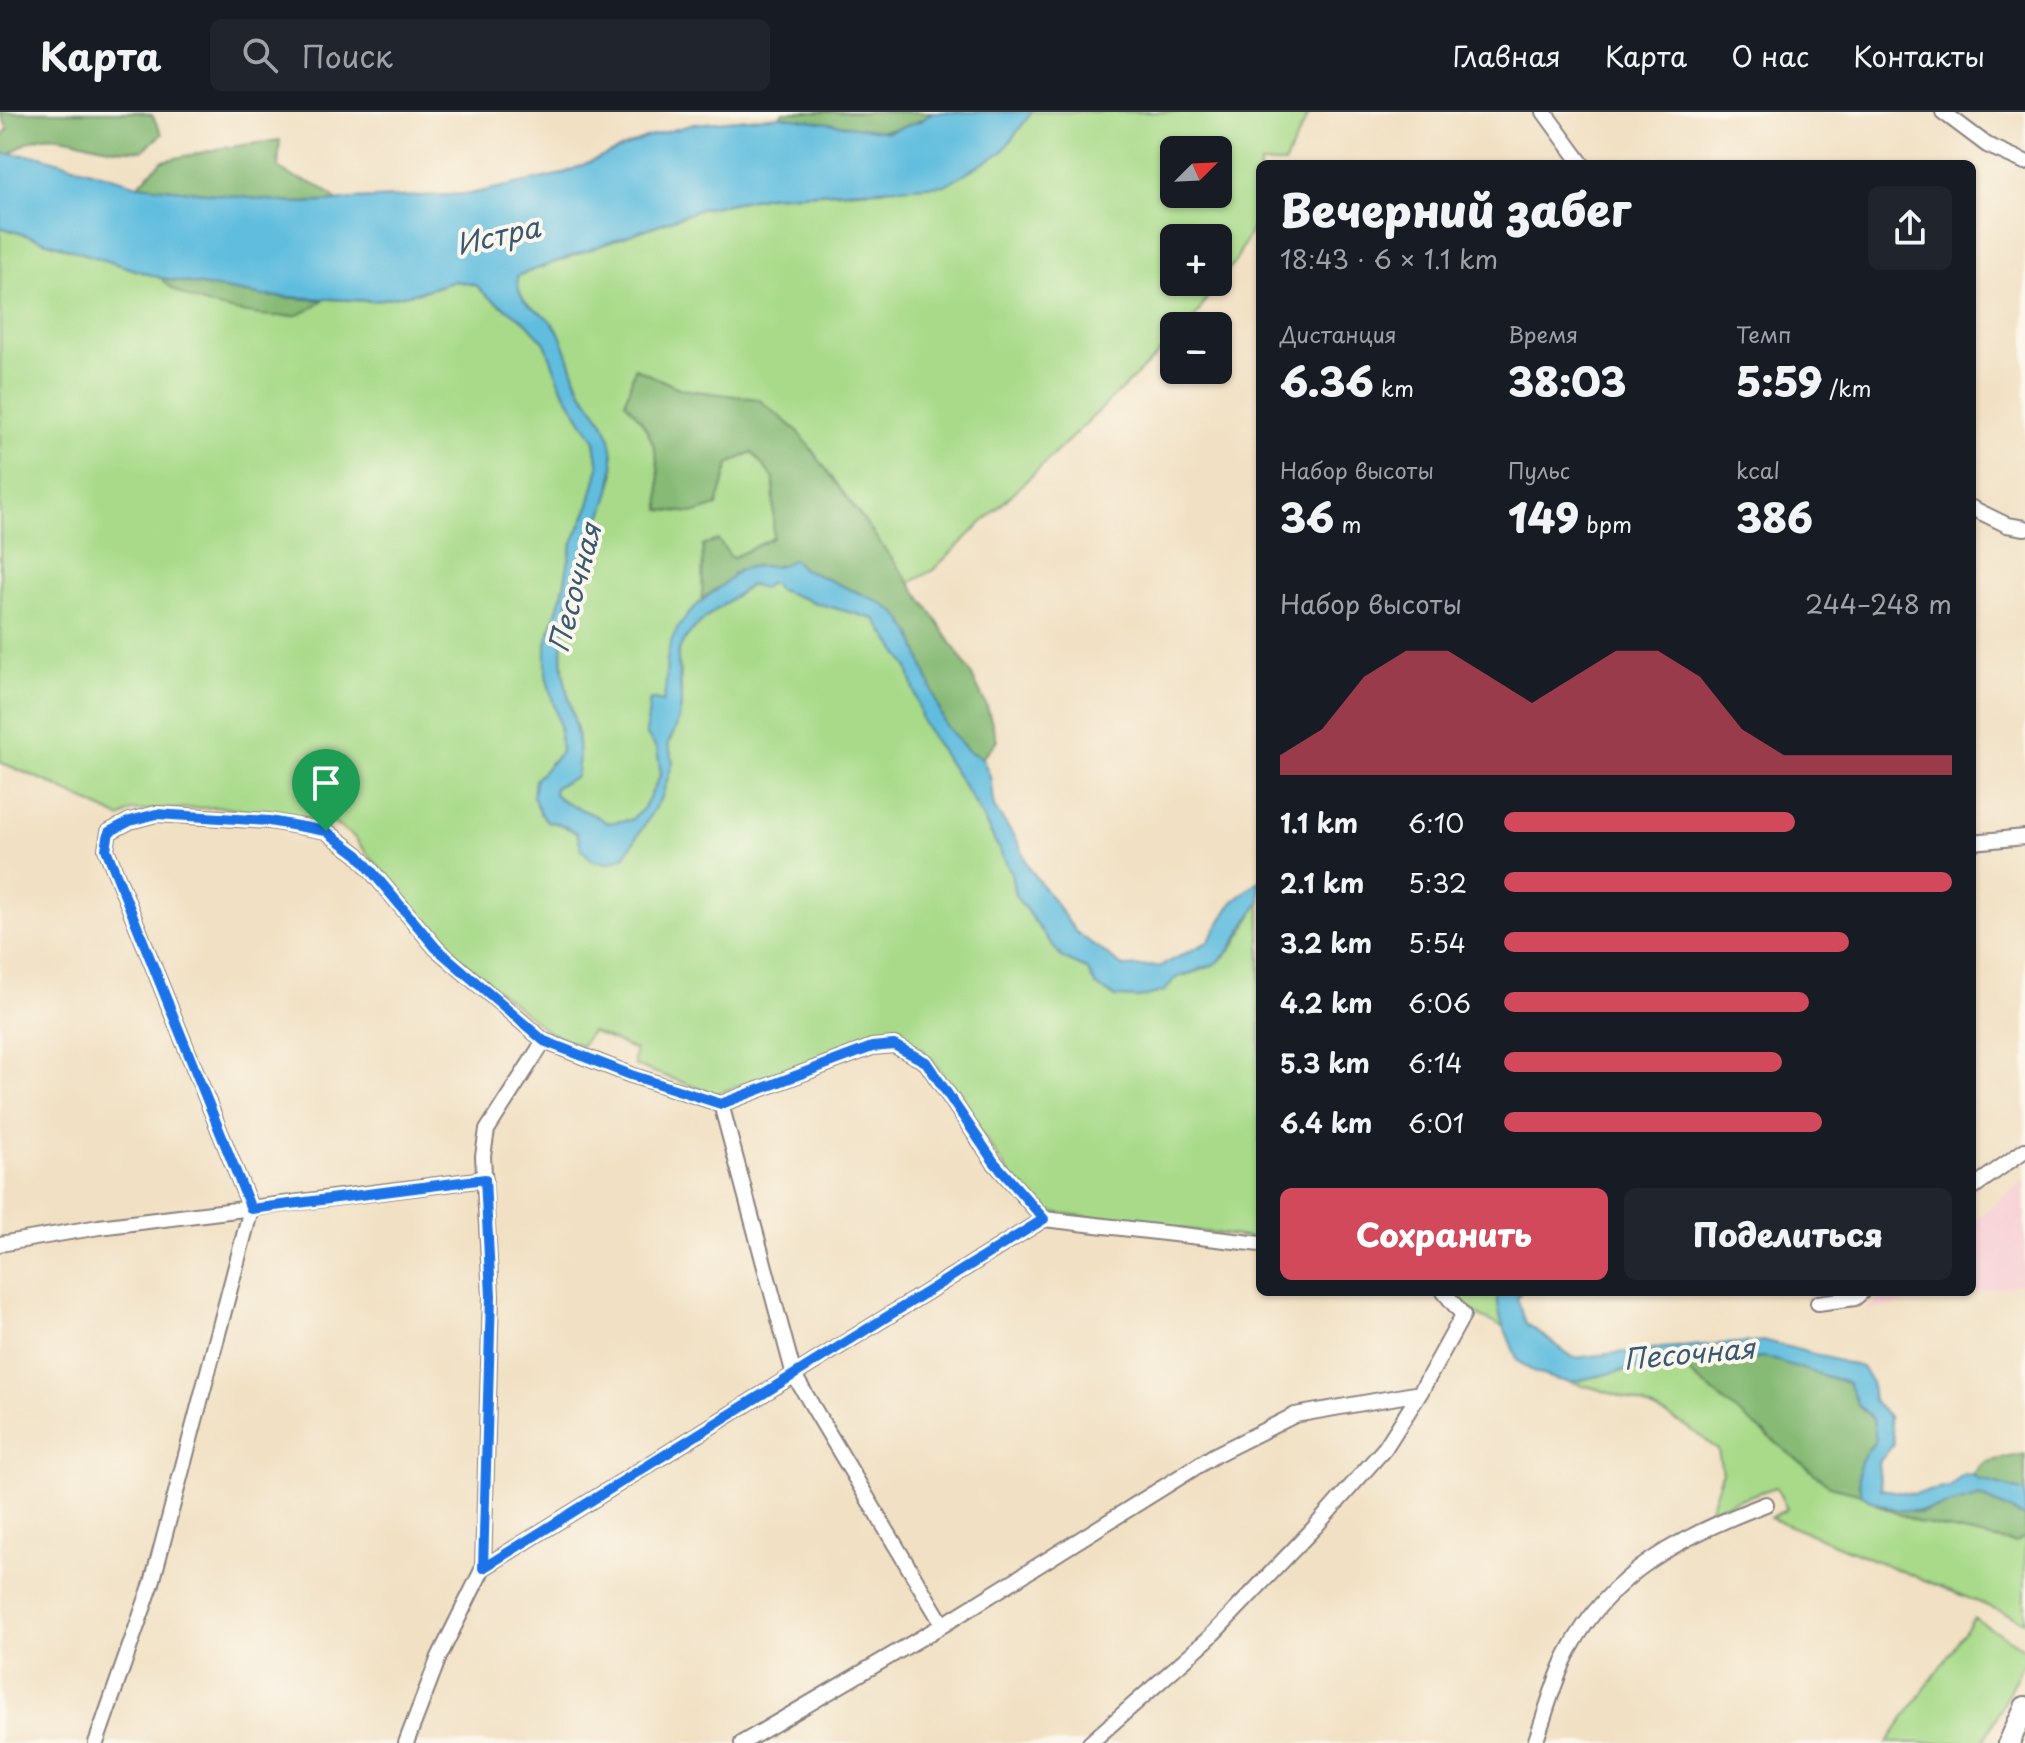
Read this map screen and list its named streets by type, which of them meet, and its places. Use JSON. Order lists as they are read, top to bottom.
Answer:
{
  "water": ["Истра", "Песочная"],
  "north": "top right",
  "page": {
    "header": "Карта",
    "search": "Поиск",
    "nav": [
      "Главная",
      "Карта",
      "О нас",
      "Контакты"
    ],
    "map_buttons": ["+", "−"],
    "heading": ["Вечерний забег", "18:43 · 6 × 1.1 km"],
    "stats": [
      ["Дистанция", "6.36 km"],
      ["Время", "38:03"],
      ["Темп", "5:59 /km"],
      ["Набор высоты", "36 m"],
      ["Пульс", "149 bpm"],
      ["kcal", "386"]
    ],
    "chart": ["Набор высоты", "244–248 m"],
    "list": [
      {
        "name": "1.1 km",
        "note": "6:10"
      },
      {
        "name": "2.1 km",
        "note": "5:32"
      },
      {
        "name": "3.2 km",
        "note": "5:54"
      },
      {
        "name": "4.2 km",
        "note": "6:06"
      },
      {
        "name": "5.3 km",
        "note": "6:14"
      },
      {
        "name": "6.4 km",
        "note": "6:01"
      }
    ],
    "buttons": ["Сохранить", "Поделиться"]
  }
}
